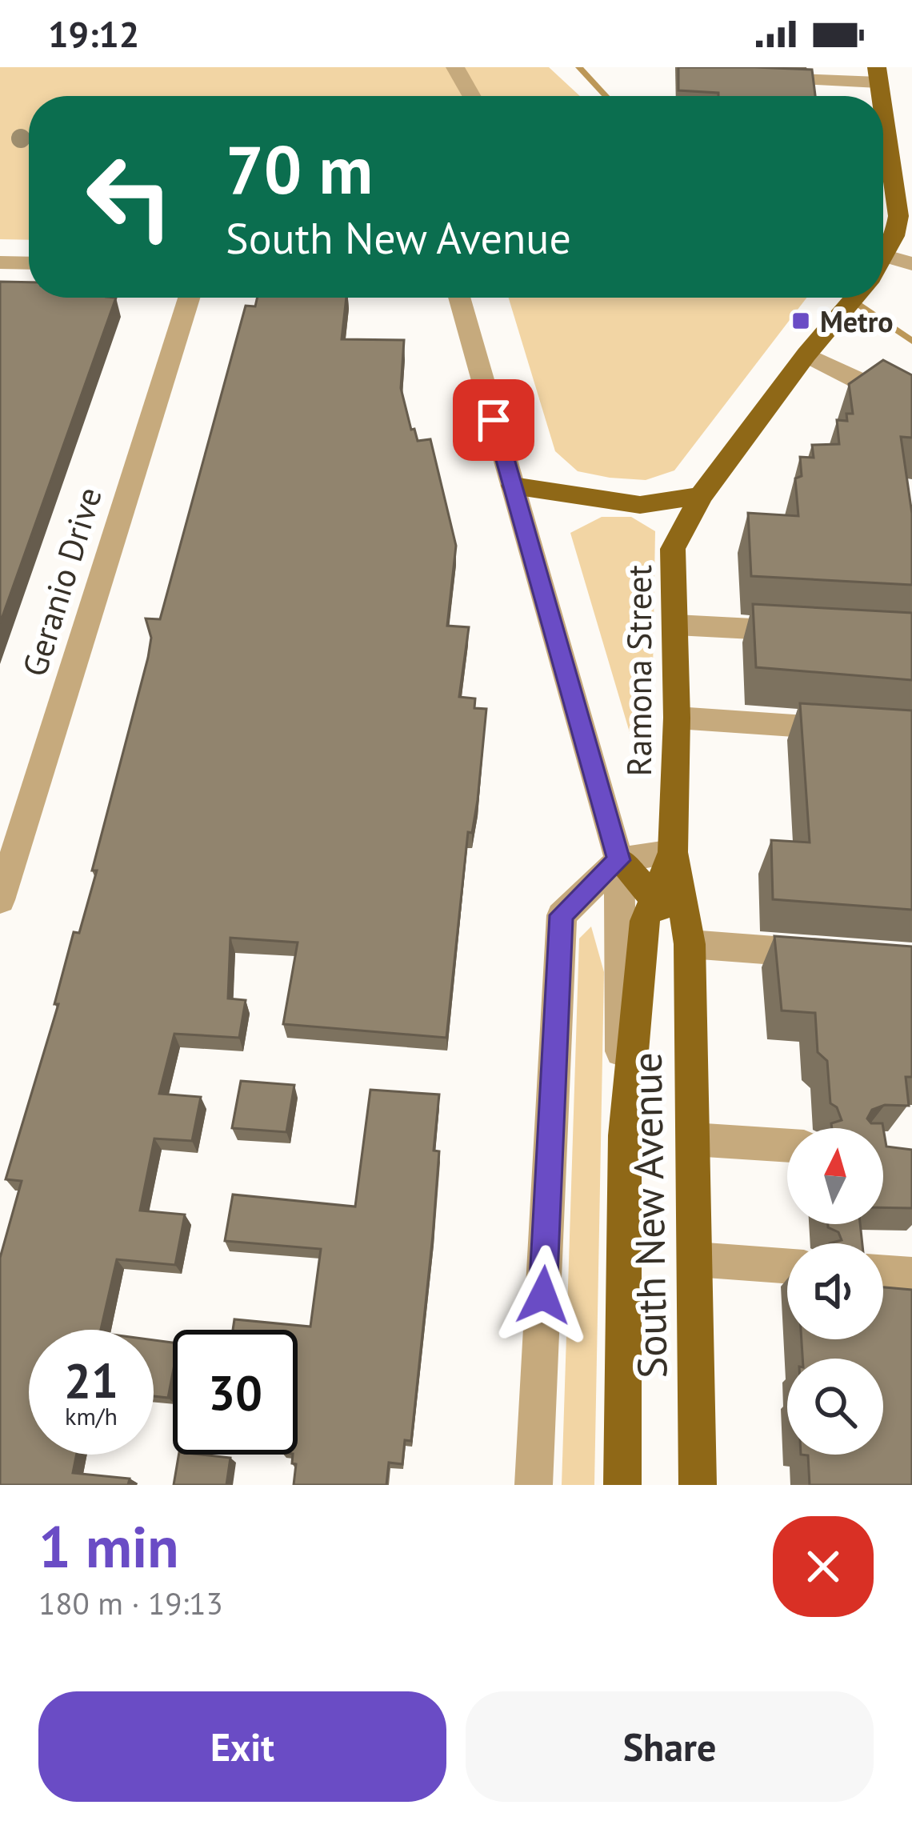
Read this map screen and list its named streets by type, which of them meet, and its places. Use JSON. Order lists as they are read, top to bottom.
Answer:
{
  "streets": {
    "main road": ["Ramona Street", "South New Avenue"],
    "street": ["Geranio Drive"]
  },
  "crossings": [
    ["Ramona Street", "South New Avenue"]
  ],
  "places": {
    "transit": ["Metro"]
  },
  "north": "top",
  "page": {
    "status": "19:12",
    "turn": ["70 m", "South New Avenue"],
    "speed": "21 km/h",
    "limit": "30",
    "heading": ["1 min", "180 m · 19:13"],
    "buttons": ["Exit", "Share"]
  }
}
